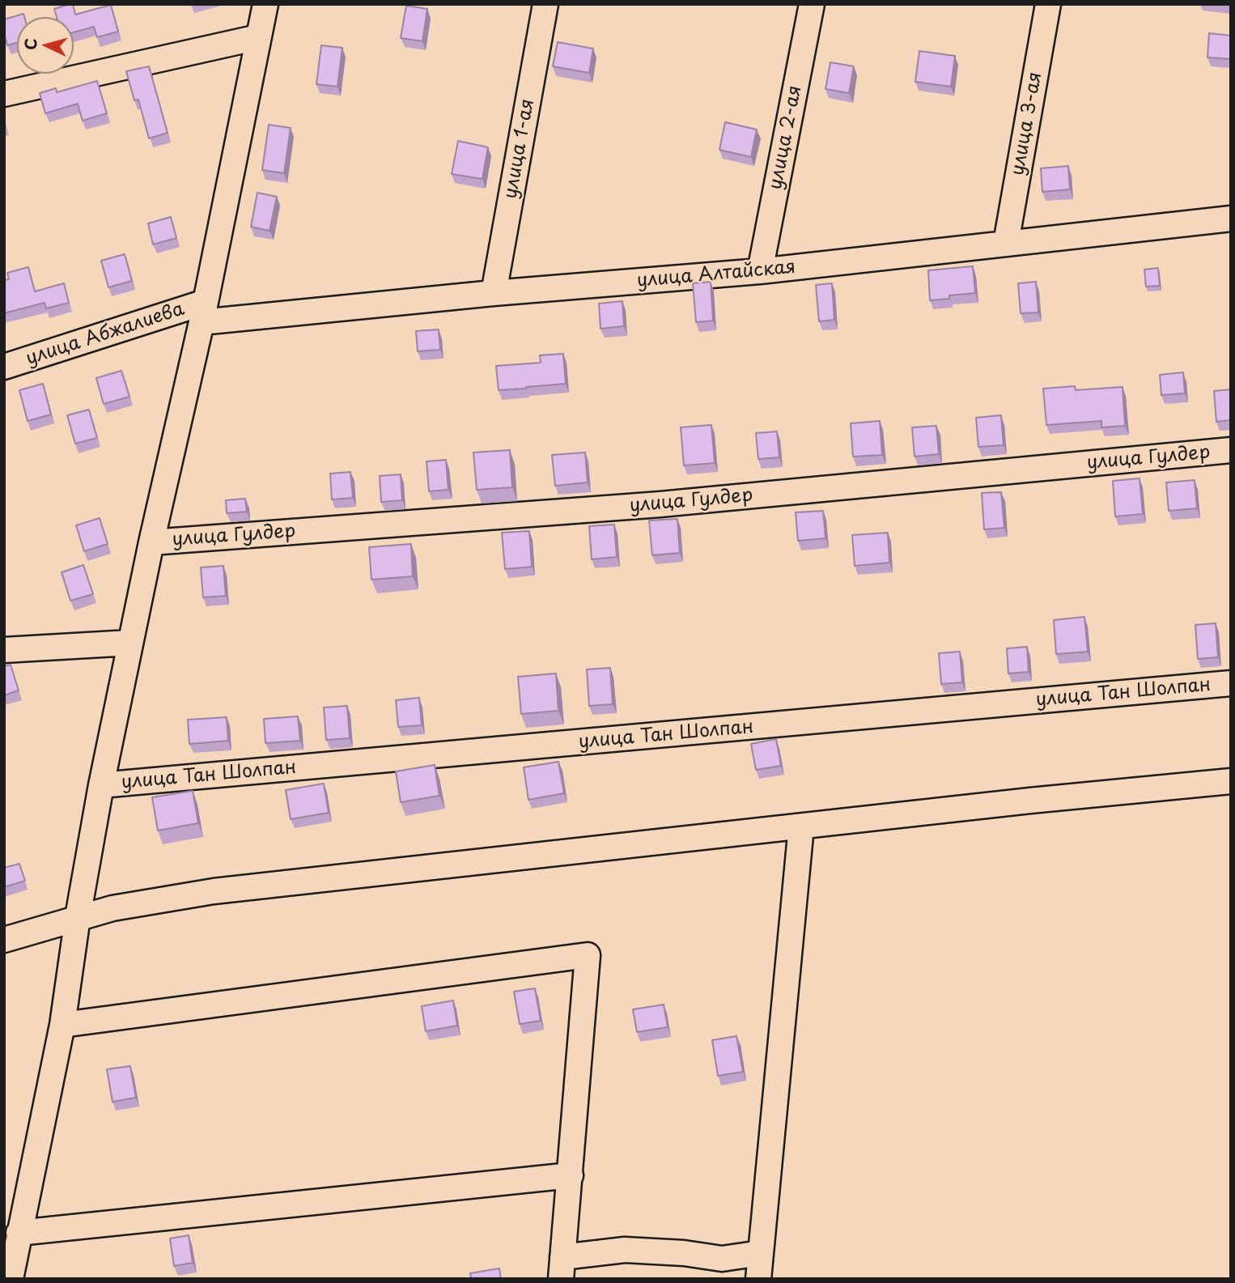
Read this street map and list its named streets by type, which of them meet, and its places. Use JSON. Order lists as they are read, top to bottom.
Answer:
{
  "streets": {
    "street": [
      "улица 3-ая",
      "улица 2-ая",
      "улица 1-ая",
      "улица Алтайская",
      "улица Абжалиева",
      "улица Гулдер",
      "улица Тан Шолпан"
    ]
  },
  "crossings": [
    ["улица 3-ая", "улица Алтайская"],
    ["улица 2-ая", "улица Алтайская"],
    ["улица 1-ая", "улица Алтайская"],
    ["улица Алтайская", "улица Абжалиева"]
  ],
  "north": "left"
}
